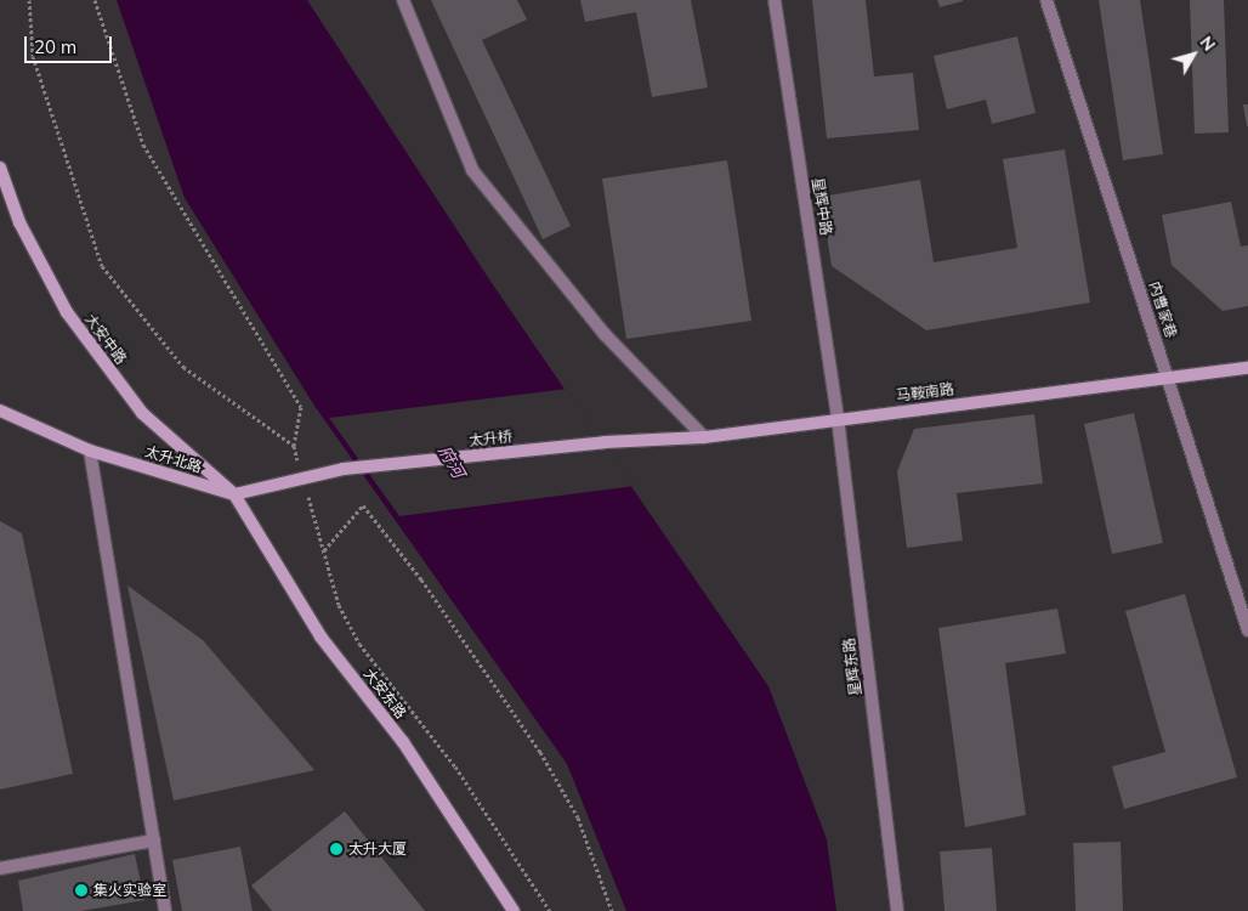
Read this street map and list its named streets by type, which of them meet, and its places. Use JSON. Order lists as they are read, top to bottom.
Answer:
{
  "streets": {
    "main road": [
      "大安中路",
      "马鞍南路",
      "太升桥",
      "太升北路",
      "大安东路"
    ],
    "street": ["星辉中路", "内曹家巷", "星辉东路"]
  },
  "crossings": [
    ["星辉中路", "马鞍南路"],
    ["星辉中路", "星辉东路"],
    ["内曹家巷", "马鞍南路"],
    ["大安中路", "太升北路"],
    ["大安中路", "大安东路"],
    ["马鞍南路", "太升桥"],
    ["马鞍南路", "星辉东路"],
    ["太升桥", "太升北路"],
    ["太升北路", "大安东路"]
  ],
  "water": ["府河"],
  "places": ["太升大厦", "集火实验室"],
  "scale_bar": "20 m",
  "north": "top right"
}
